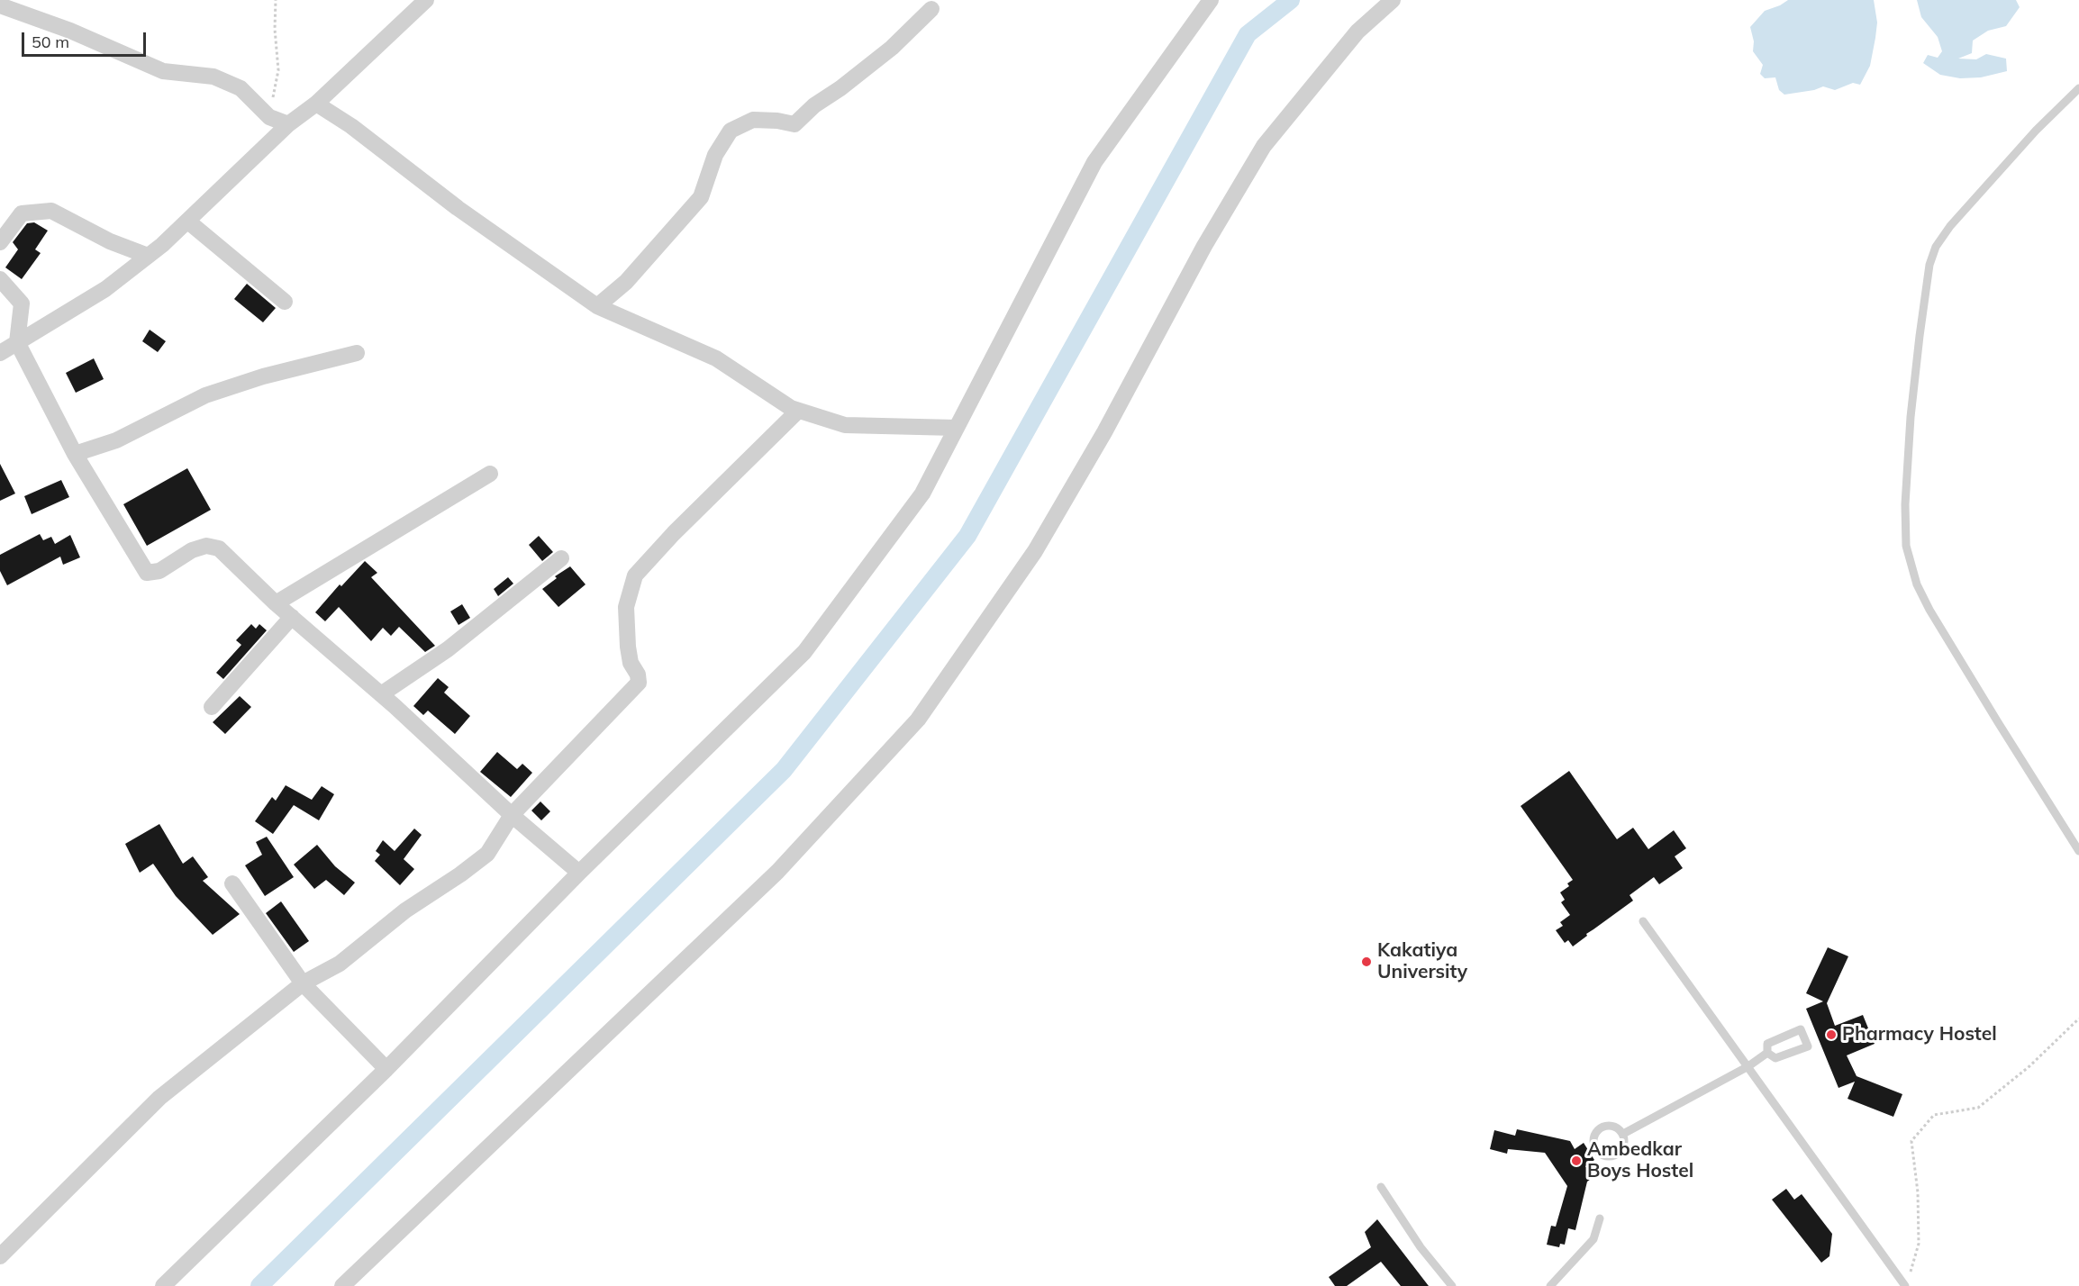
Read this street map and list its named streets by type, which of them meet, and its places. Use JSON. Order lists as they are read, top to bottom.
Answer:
{
  "places": ["Kakatiya University", "Pharmacy Hostel", "Ambedkar Boys Hostel"],
  "scale_bar": "50 m"
}
